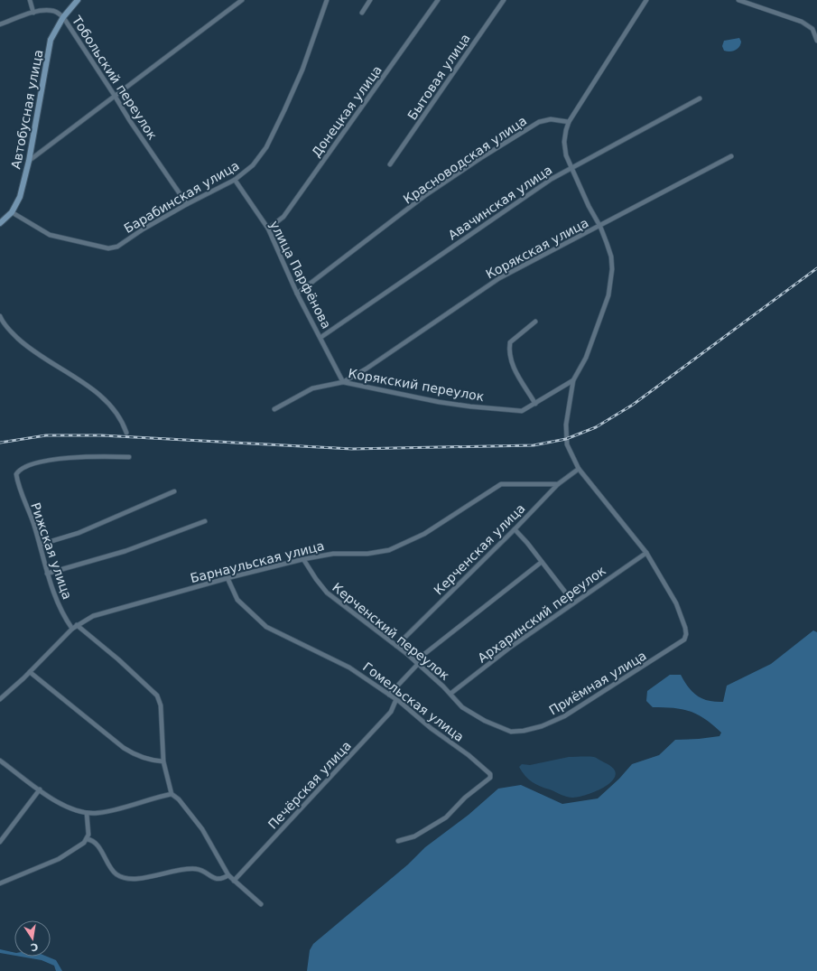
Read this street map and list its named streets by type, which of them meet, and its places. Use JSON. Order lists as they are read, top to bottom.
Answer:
{
  "streets": {
    "street": [
      "Бытовая улица",
      "Тобольский переулок",
      "Автобусная улица",
      "Донецкая улица",
      "Красноводская улица",
      "Барабинская улица",
      "Авачинская улица",
      "Корякская улица",
      "улица Парфёнова",
      "Корякский переулок",
      "Керченская улица",
      "Рижская улица",
      "Барнаульская улица",
      "Архаринский переулок",
      "Керченский переулок",
      "Приёмная улица",
      "Гомельская улица",
      "Печёрская улица"
    ]
  },
  "crossings": [
    ["Тобольский переулок", "Автобусная улица"],
    ["Тобольский переулок", "Барабинская улица"],
    ["Автобусная улица", "Барабинская улица"],
    ["Донецкая улица", "улица Парфёнова"],
    ["Красноводская улица", "улица Парфёнова"],
    ["Барабинская улица", "улица Парфёнова"],
    ["Авачинская улица", "улица Парфёнова"],
    ["Корякская улица", "улица Парфёнова"],
    ["Корякская улица", "Корякский переулок"],
    ["улица Парфёнова", "Корякский переулок"],
    ["Керченская улица", "Барнаульская улица"],
    ["Керченская улица", "Керченский переулок"],
    ["Рижская улица", "Барнаульская улица"],
    ["Барнаульская улица", "Керченский переулок"],
    ["Барнаульская улица", "Гомельская улица"],
    ["Архаринский переулок", "Керченский переулок"],
    ["Архаринский переулок", "Приёмная улица"],
    ["Керченский переулок", "Приёмная улица"],
    ["Гомельская улица", "Печёрская улица"]
  ],
  "north": "bottom"
}
